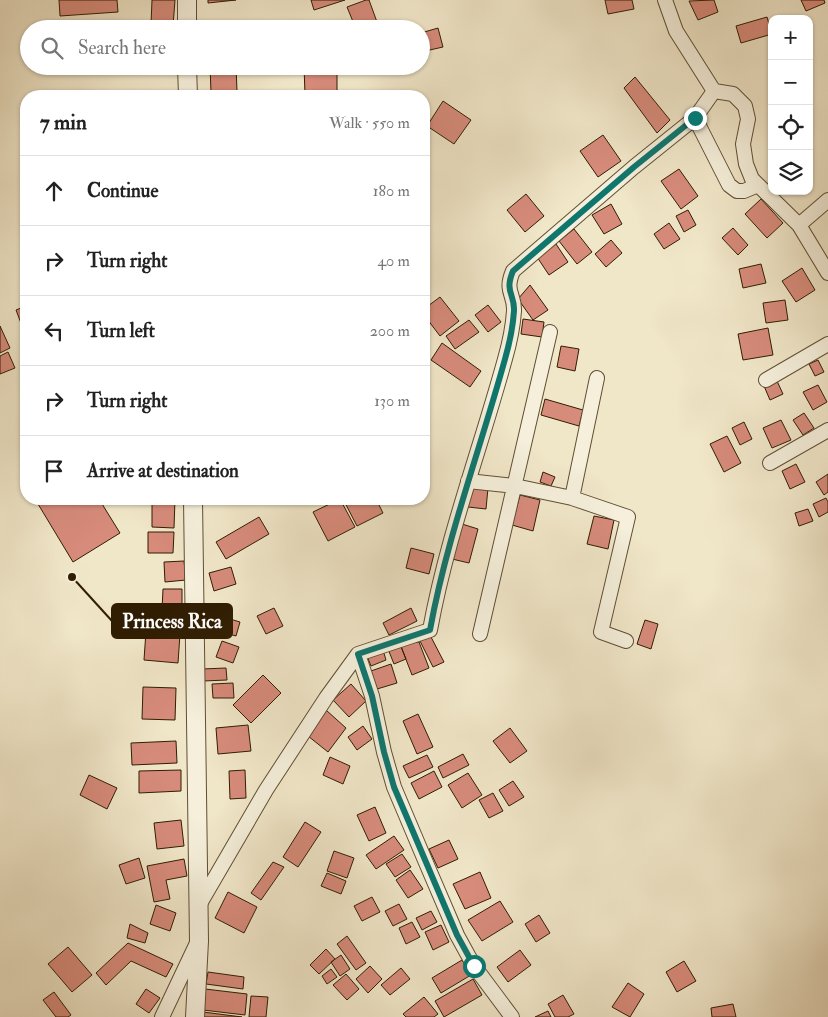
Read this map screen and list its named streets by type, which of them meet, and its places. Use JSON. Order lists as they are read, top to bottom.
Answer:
{
  "places": ["Princess Rica"],
  "page": {
    "map_buttons": ["+", "−"],
    "search": "Search here",
    "heading": ["7 min", "Walk · 550 m"],
    "list": [
      ["Continue", "180 m"],
      ["Turn right", "40 m"],
      ["Turn left", "200 m"],
      ["Turn right", "130 m"],
      "Arrive at destination"
    ]
  }
}
